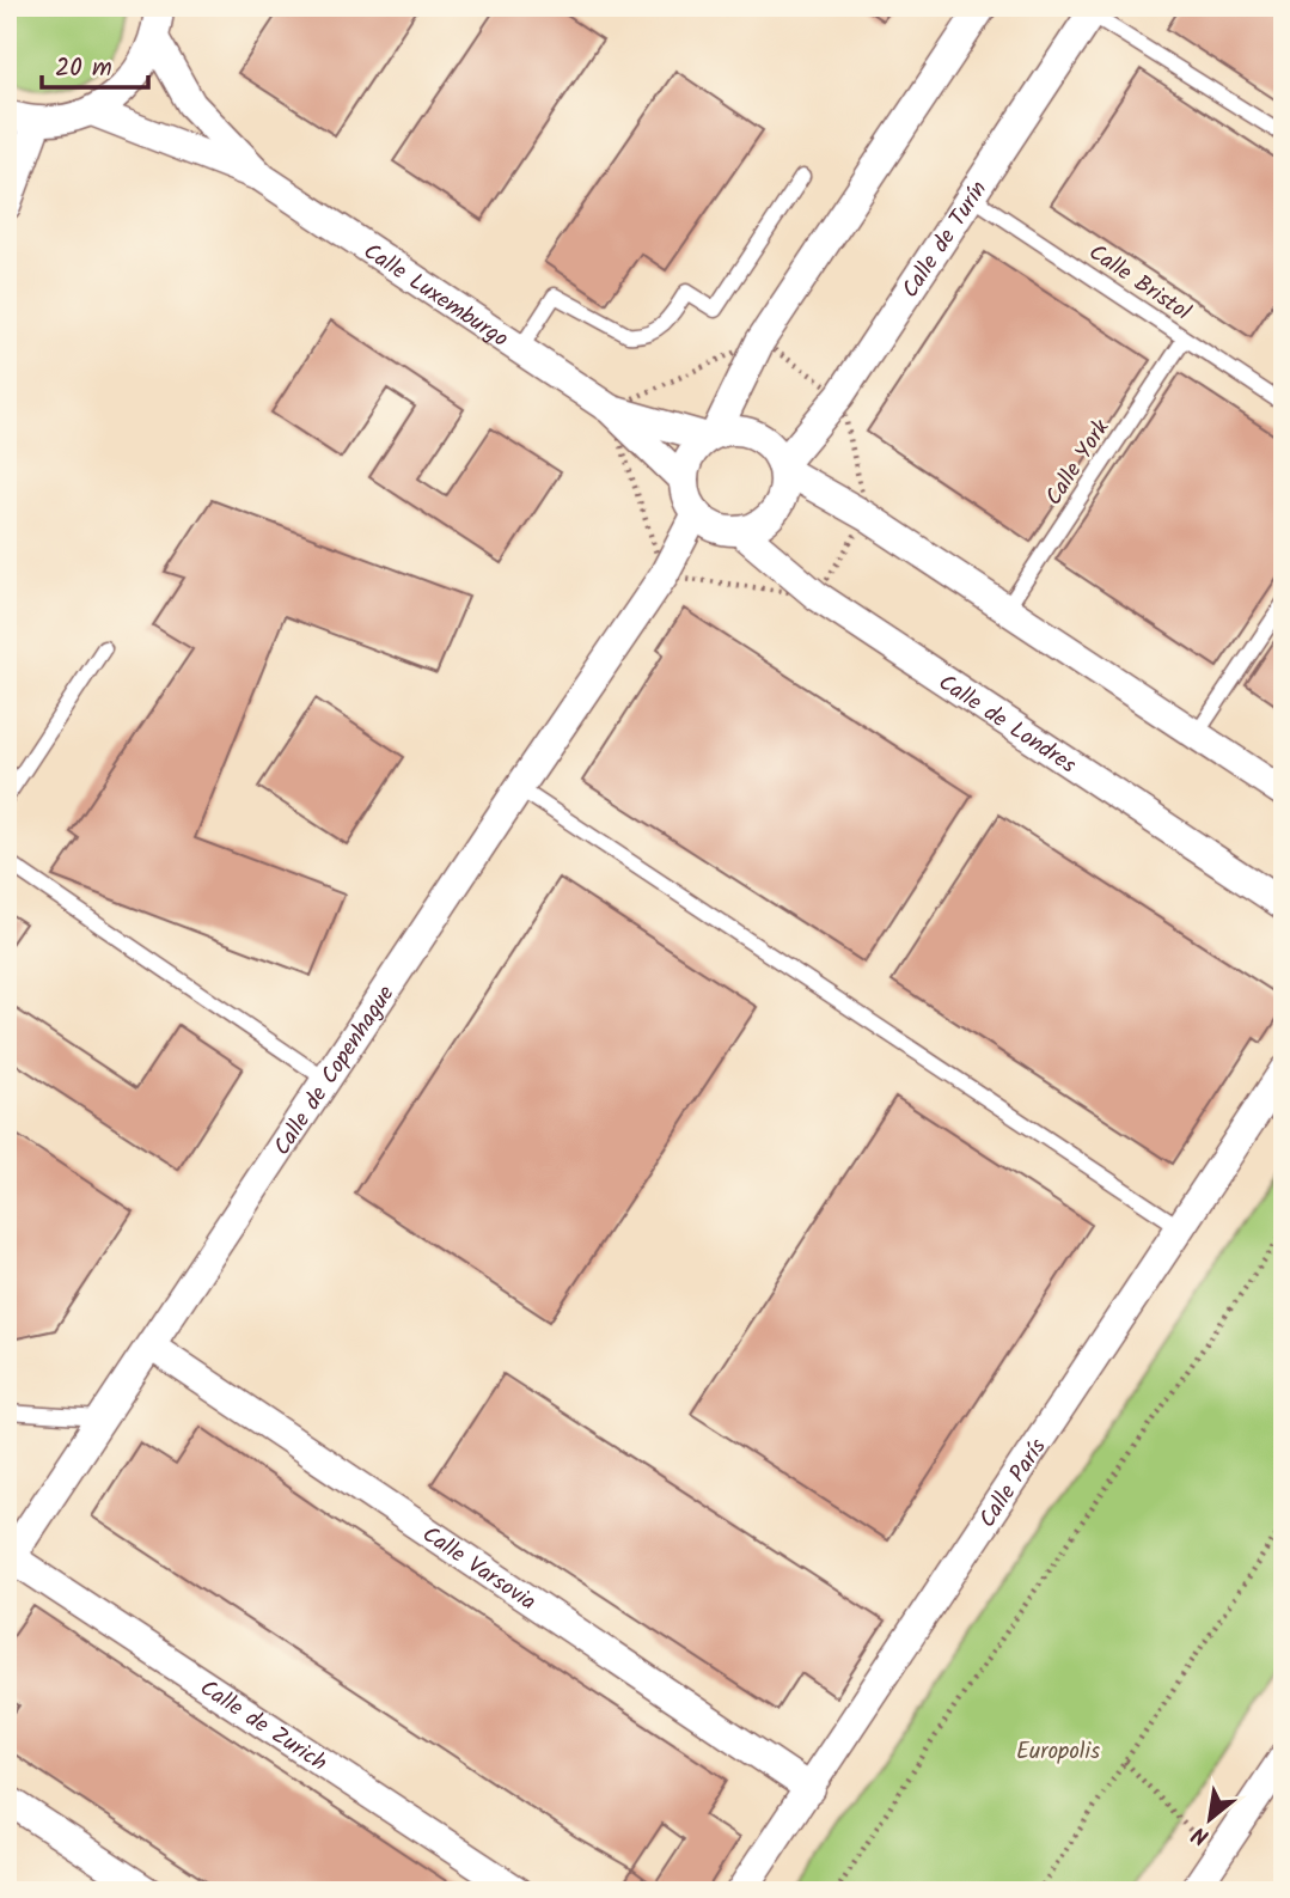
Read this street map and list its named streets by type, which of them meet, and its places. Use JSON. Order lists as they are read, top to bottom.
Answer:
{
  "streets": {
    "street": [
      "Calle de Turín",
      "Calle Luxemburgo",
      "Calle de Londres",
      "Calle de Copenhague",
      "Calle París",
      "Calle Varsovia",
      "Calle de Zurich"
    ],
    "lane": ["Calle Bristol", "Calle York"]
  },
  "crossings": [
    ["Calle de Turín", "Calle Bristol"],
    ["Calle de Turín", "Calle Luxemburgo"],
    ["Calle de Turín", "Calle de Londres"],
    ["Calle de Turín", "Calle de Copenhague"],
    ["Calle Bristol", "Calle York"],
    ["Calle Luxemburgo", "Calle de Londres"],
    ["Calle Luxemburgo", "Calle de Copenhague"],
    ["Calle de Londres", "Calle de Copenhague"],
    ["Calle de Copenhague", "Calle Varsovia"],
    ["Calle de Copenhague", "Calle de Zurich"],
    ["Calle París", "Calle Varsovia"]
  ],
  "parks": ["Europolis"],
  "scale_bar": "20 m",
  "north": "bottom left"
}
